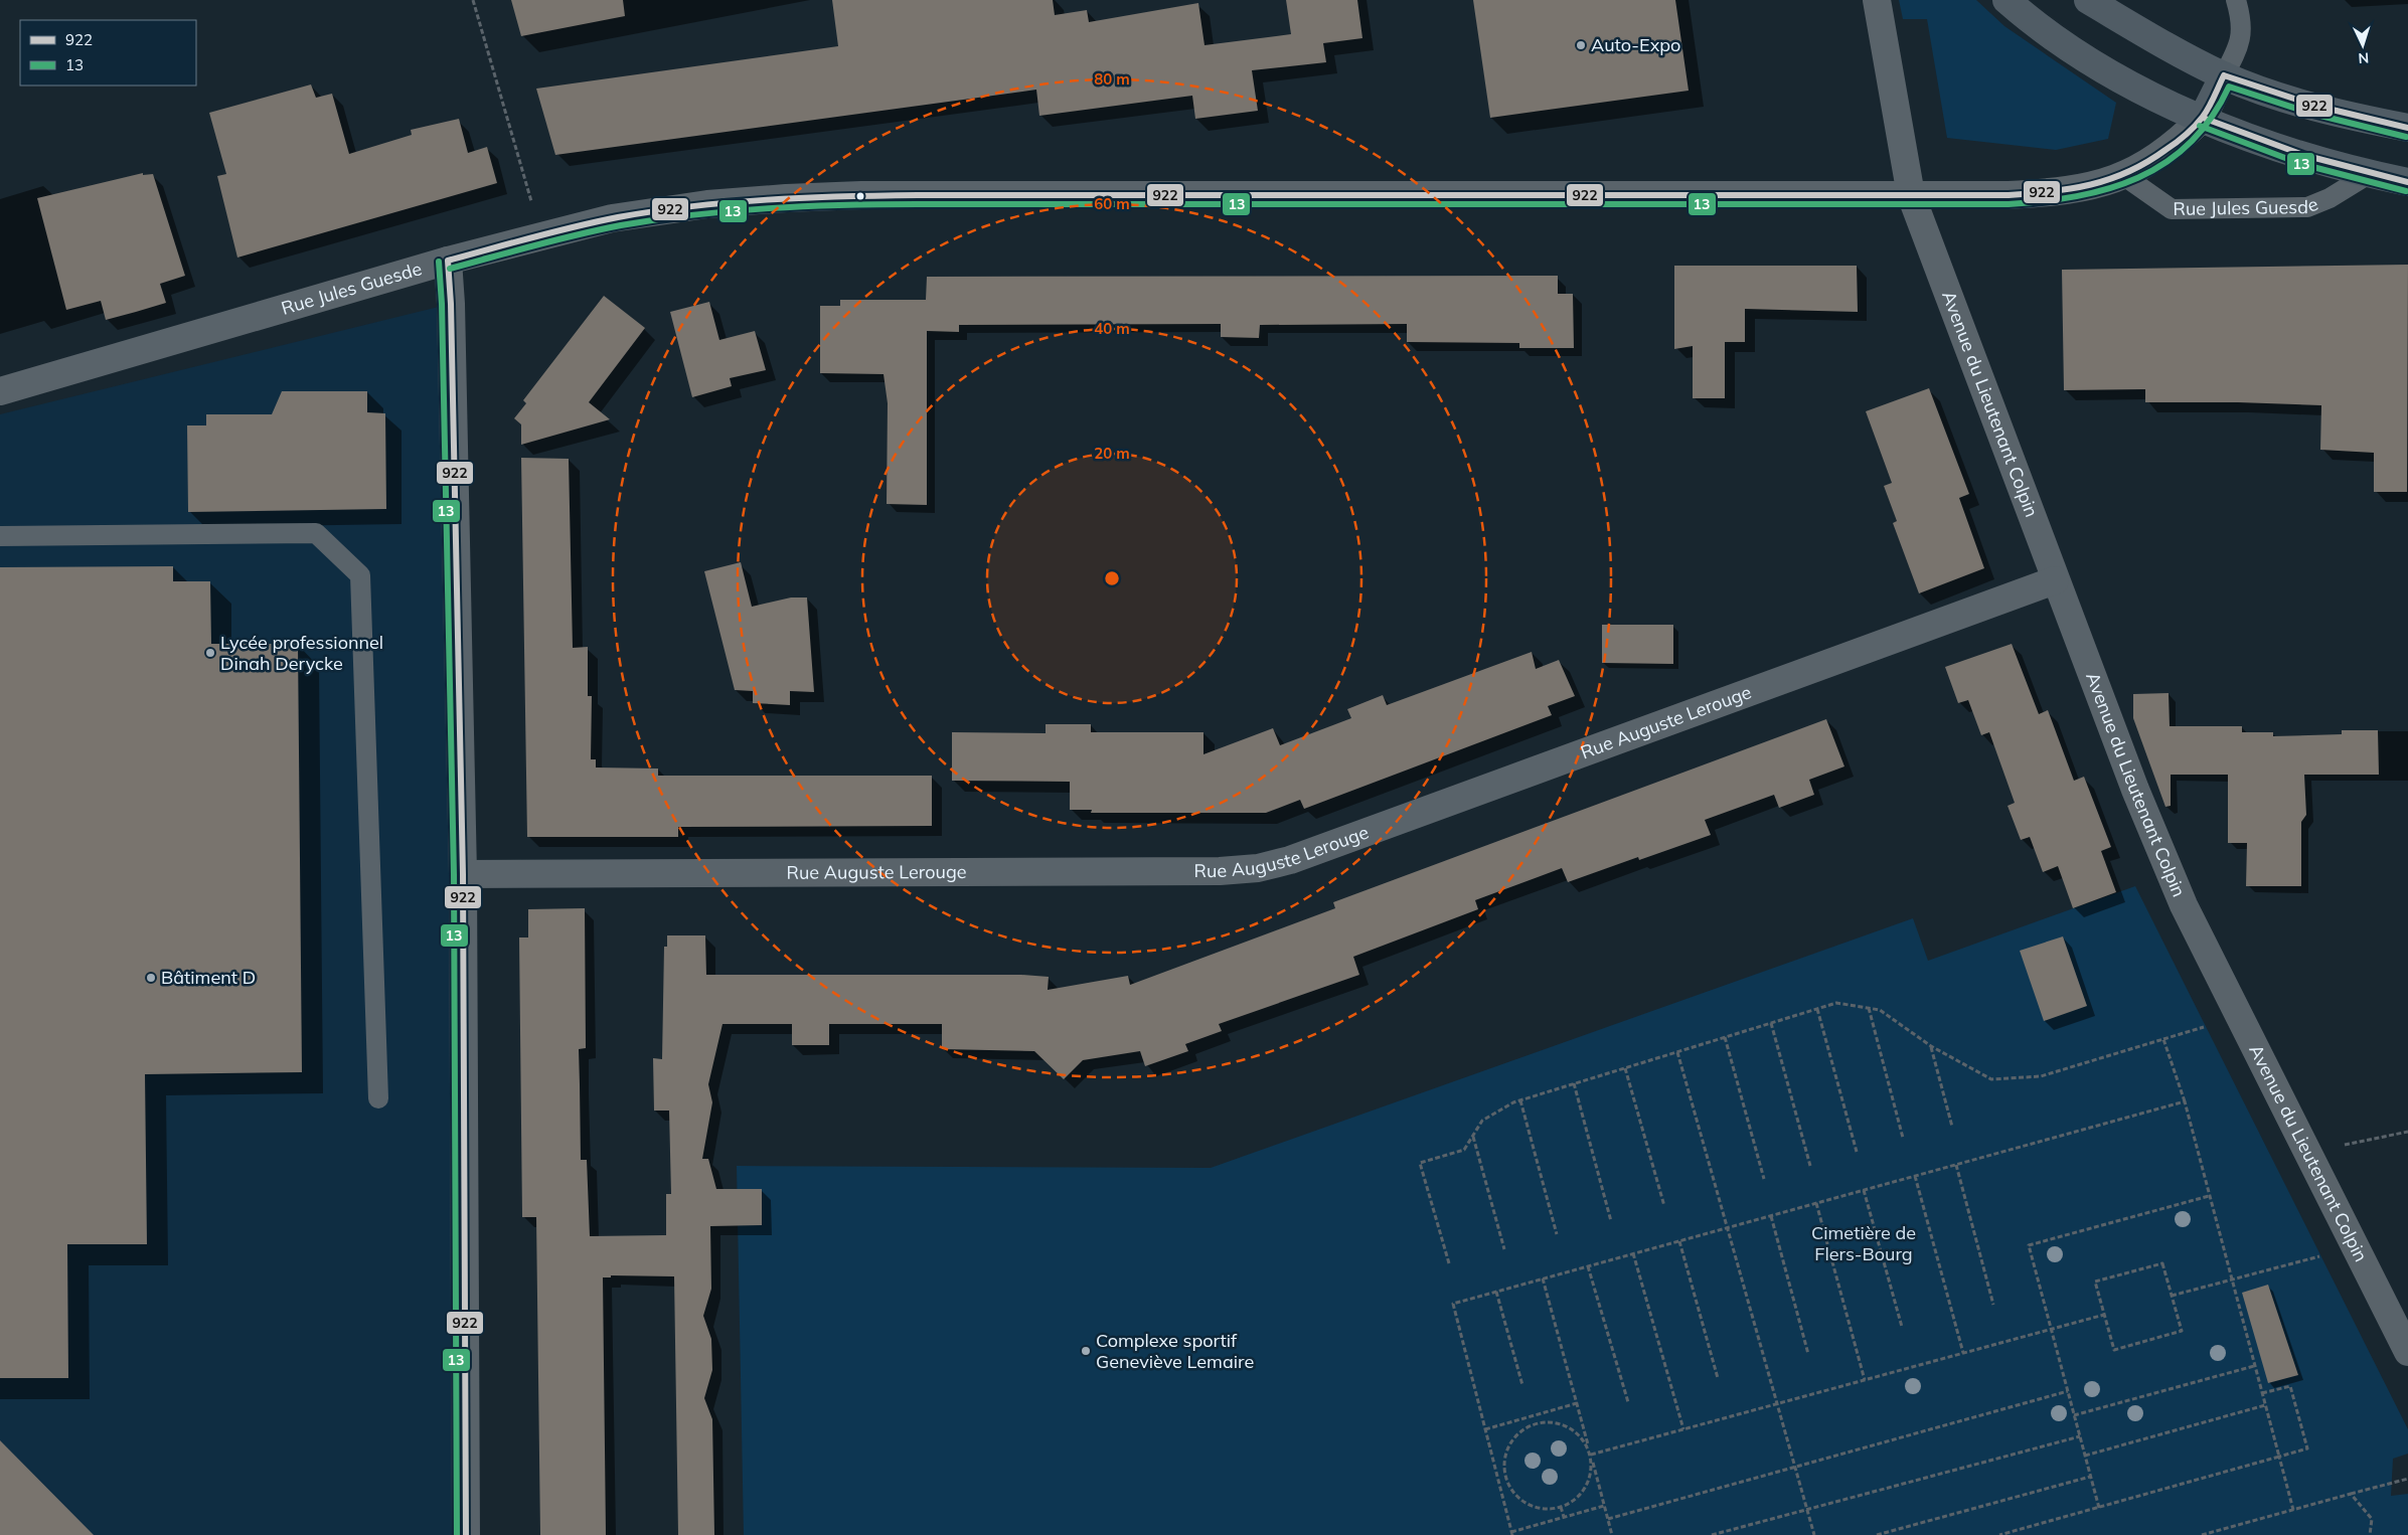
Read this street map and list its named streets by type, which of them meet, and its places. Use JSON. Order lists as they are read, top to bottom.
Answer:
{
  "streets": {
    "street": ["Rue Jules Guesde", "Avenue du Lieutenant Colpin", "Rue Auguste Lerouge"]
  },
  "crossings": [
    ["Rue Jules Guesde", "Avenue du Lieutenant Colpin"],
    ["Avenue du Lieutenant Colpin", "Rue Auguste Lerouge"]
  ],
  "parks": ["Cimetière de Flers-Bourg"],
  "places": [
    "Auto-Expo",
    "Lycée professionnel Dinah Derycke",
    "Bâtiment D",
    "Complexe sportif Geneviève Lemaire"
  ],
  "lines": ["transit line 922", "transit line 13"],
  "legend": ["922", "13"],
  "north": "bottom",
  "rings": [
    "80 m",
    "60 m",
    "40 m",
    "20 m"
  ]
}
